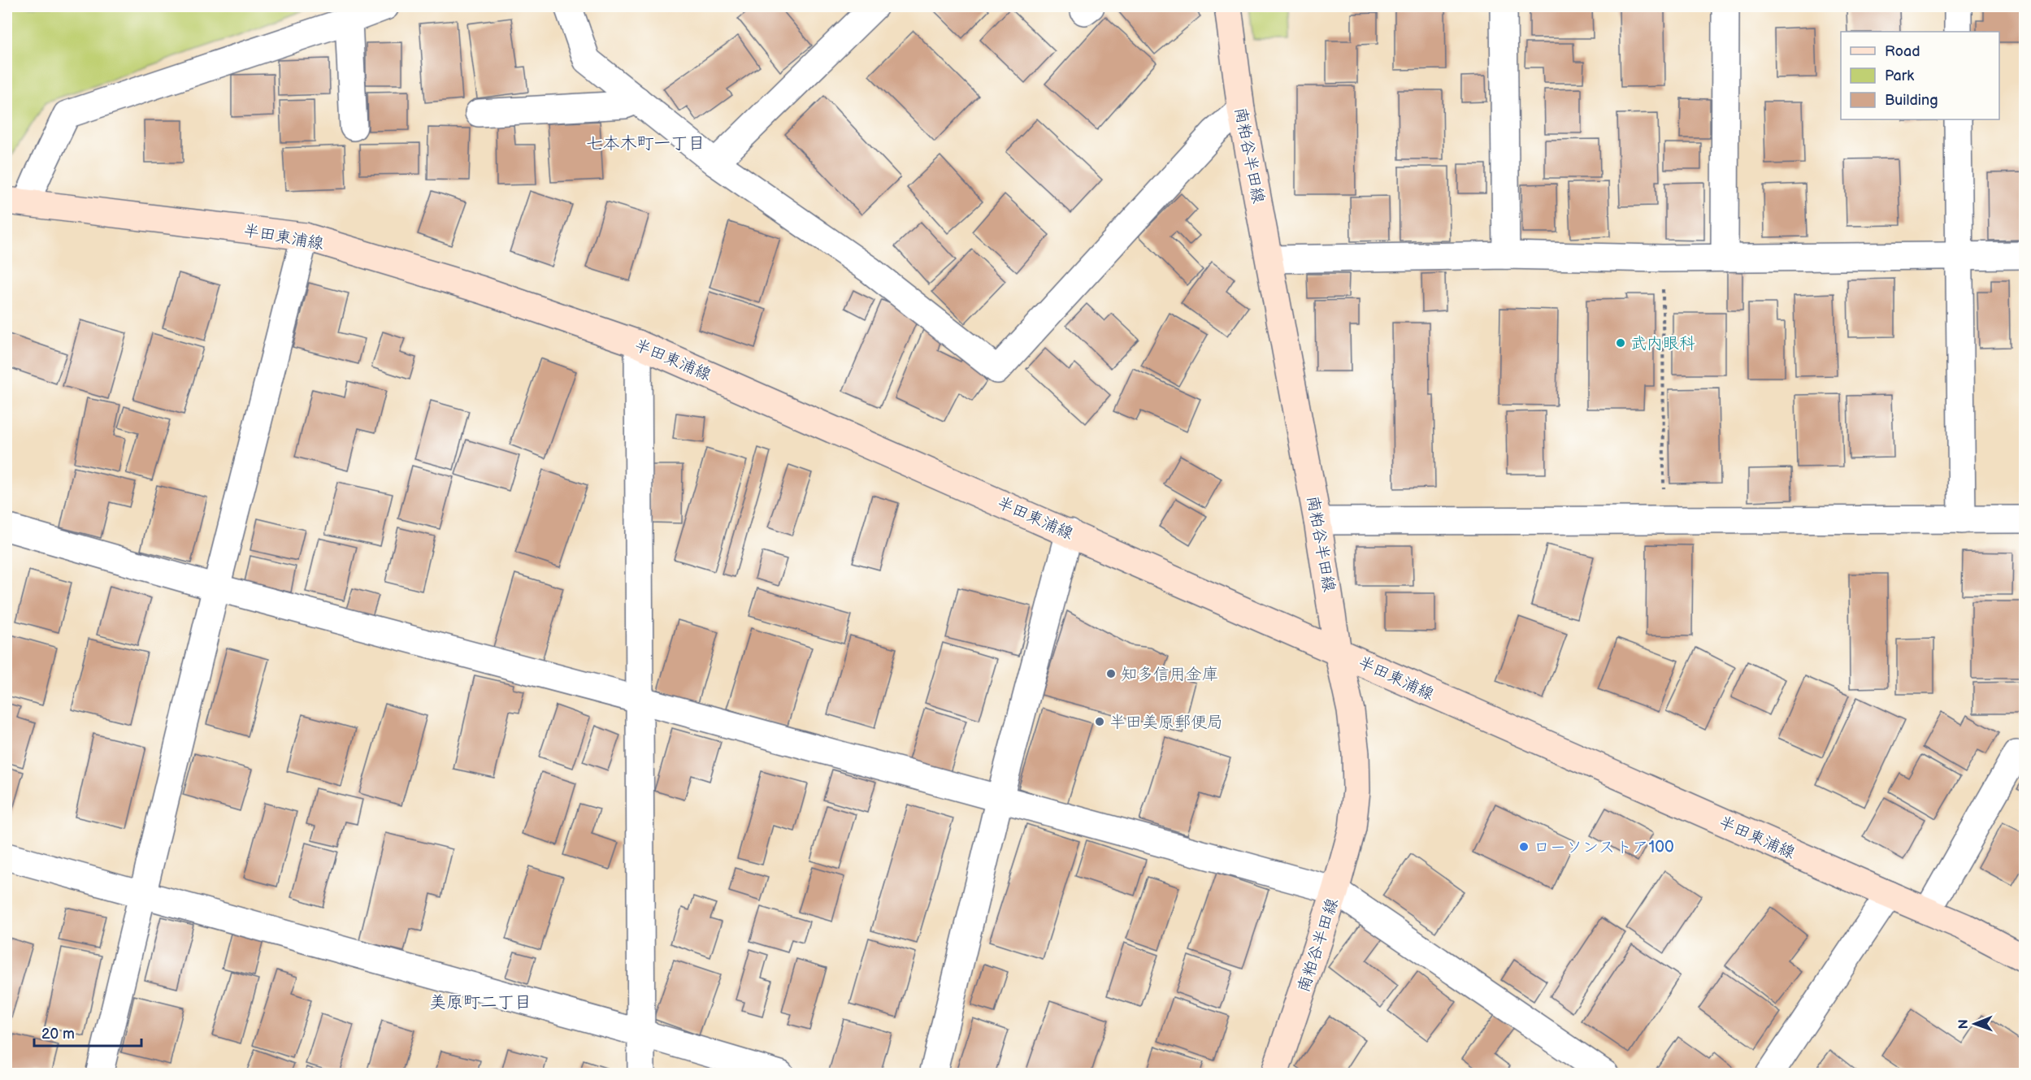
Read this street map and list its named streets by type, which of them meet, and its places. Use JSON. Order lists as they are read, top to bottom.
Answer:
{
  "streets": {
    "main road": ["南粕谷半田線", "半田東浦線"]
  },
  "crossings": [
    ["南粕谷半田線", "半田東浦線"]
  ],
  "districts": ["七本木町一丁目", "美原町二丁目"],
  "places": [
    "武内眼科",
    "知多信用金庫",
    "半田美原郵便局",
    "ローソンストア100"
  ],
  "legend": ["Road", "Park", "Building"],
  "scale_bar": "20 m",
  "north": "left"
}
